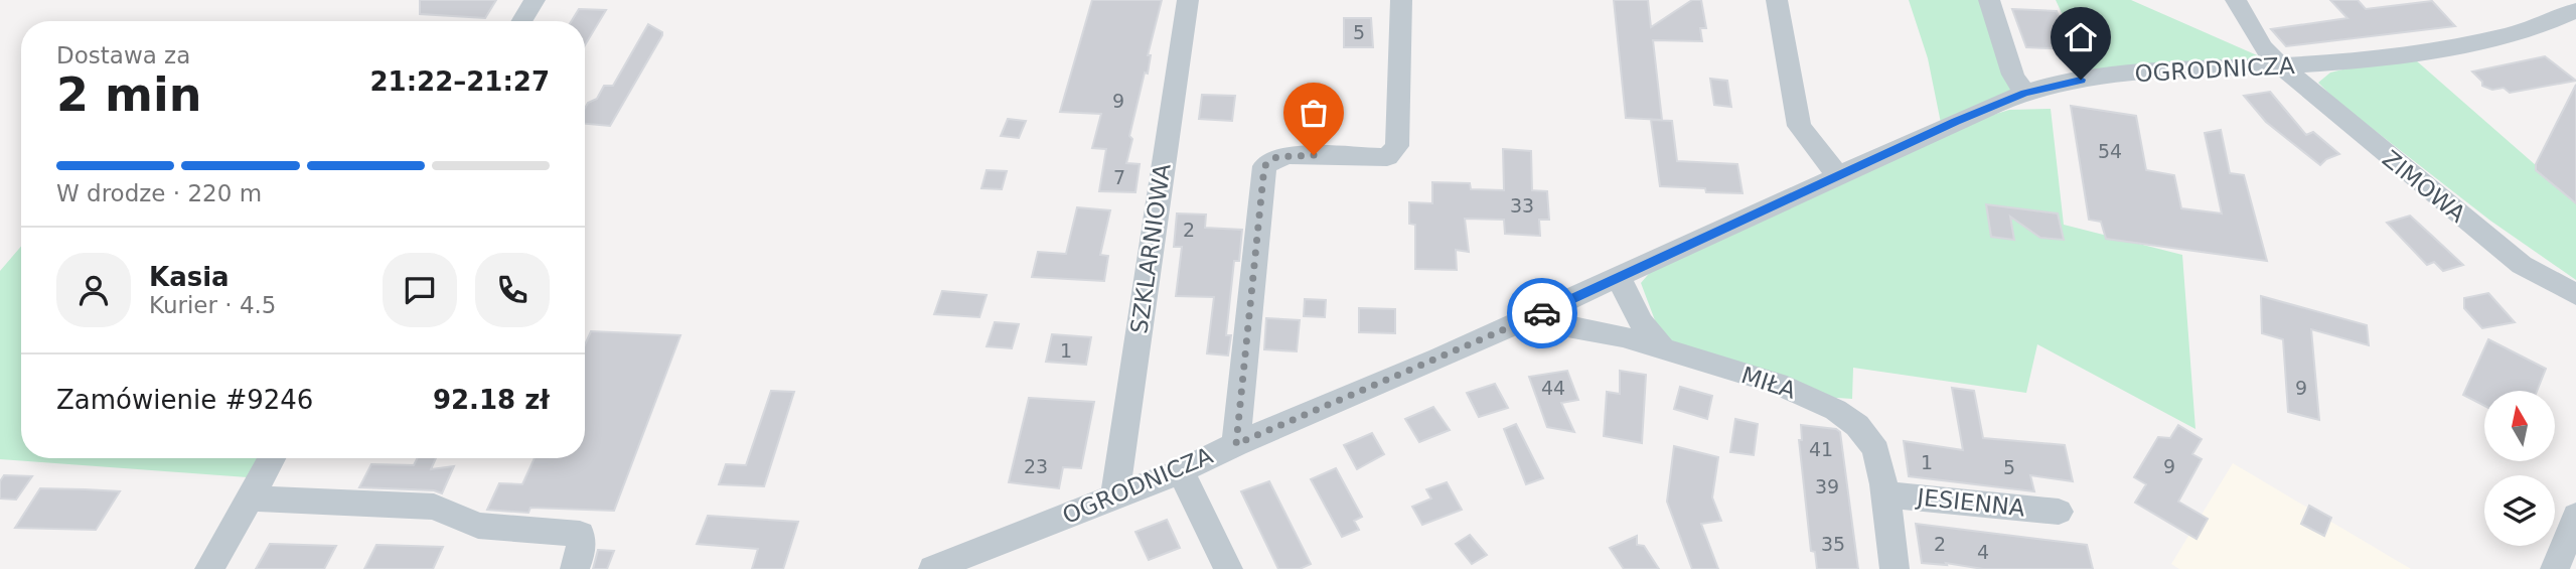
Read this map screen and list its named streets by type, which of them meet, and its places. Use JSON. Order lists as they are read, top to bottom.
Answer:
{
  "streets": {
    "street": [
      "OGRODNICZA",
      "ZIMOWA",
      "SZKLARNIOWA",
      "MIŁA",
      "JESIENNA"
    ]
  },
  "crossings": [
    ["OGRODNICZA", "ZIMOWA"],
    ["OGRODNICZA", "SZKLARNIOWA"],
    ["OGRODNICZA", "MIŁA"],
    ["MIŁA", "JESIENNA"]
  ],
  "house_numbers": [
    "5",
    "9",
    "54",
    "7",
    "33",
    "2",
    "1",
    "44",
    "9",
    "41",
    "1",
    "23",
    "9",
    "5",
    "39",
    "35",
    "2",
    "4"
  ],
  "north": "top",
  "page": {
    "heading": ["2 min", "Dostawa za", "21:22–21:27"],
    "panel": [
      "Kasia",
      "Kurier · 4.5",
      "Zamówienie #9246",
      "92.18 zł"
    ],
    "bar": "W drodze · 220 m"
  }
}
